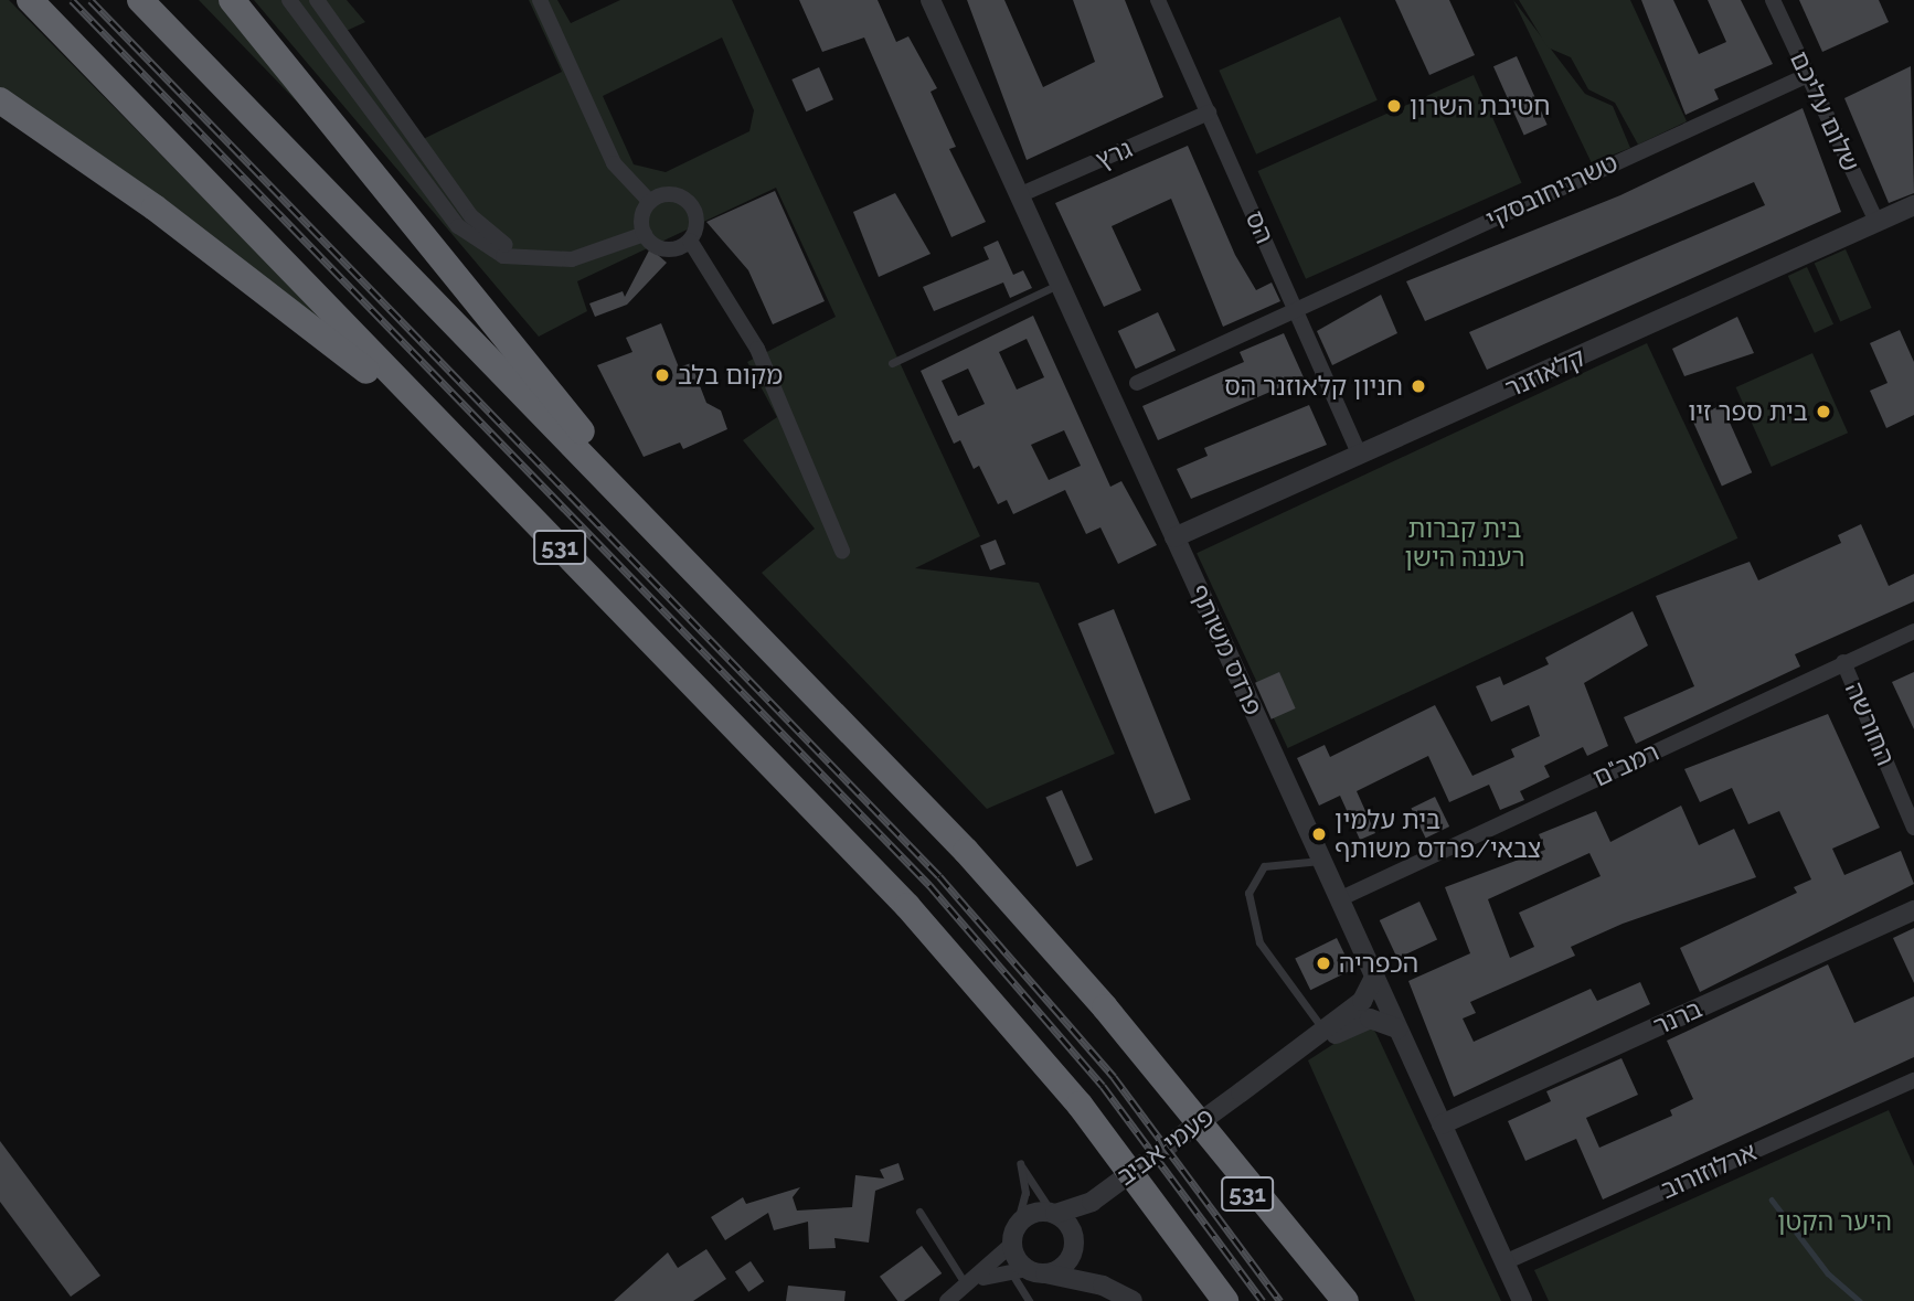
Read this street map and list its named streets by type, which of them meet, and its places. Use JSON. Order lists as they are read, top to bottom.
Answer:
{
  "streets": {
    "highway": ["531"],
    "street": [
      "שלום עליכם",
      "גרץ",
      "טשרניחובסקי",
      "הס",
      "קלאוזנר",
      "פרדס משותף",
      "החורשה",
      "רמב\"ם",
      "ברנר",
      "פעמי אביב",
      "ארלוזורוב"
    ]
  },
  "crossings": [
    ["שלום עליכם", "טשרניחובסקי"],
    ["שלום עליכם", "קלאוזנר"],
    ["גרץ", "הס"],
    ["גרץ", "פרדס משותף"],
    ["טשרניחובסקי", "הס"],
    ["הס", "קלאוזנר"],
    ["קלאוזנר", "פרדס משותף"],
    ["פרדס משותף", "רמב\"ם"],
    ["פרדס משותף", "ברנר"],
    ["פרדס משותף", "פעמי אביב"],
    ["פרדס משותף", "ארלוזורוב"],
    ["החורשה", "רמב\"ם"]
  ],
  "parks": ["בית קברות רעננה הישן", "היער הקטן"],
  "places": [
    "חטיבת השרון",
    "מקום בלב",
    "חניון קלאוזנר הס",
    "בית ספר זיו",
    "בית עלמין צבאי/פרדס משותף",
    "הכפריה"
  ]
}
